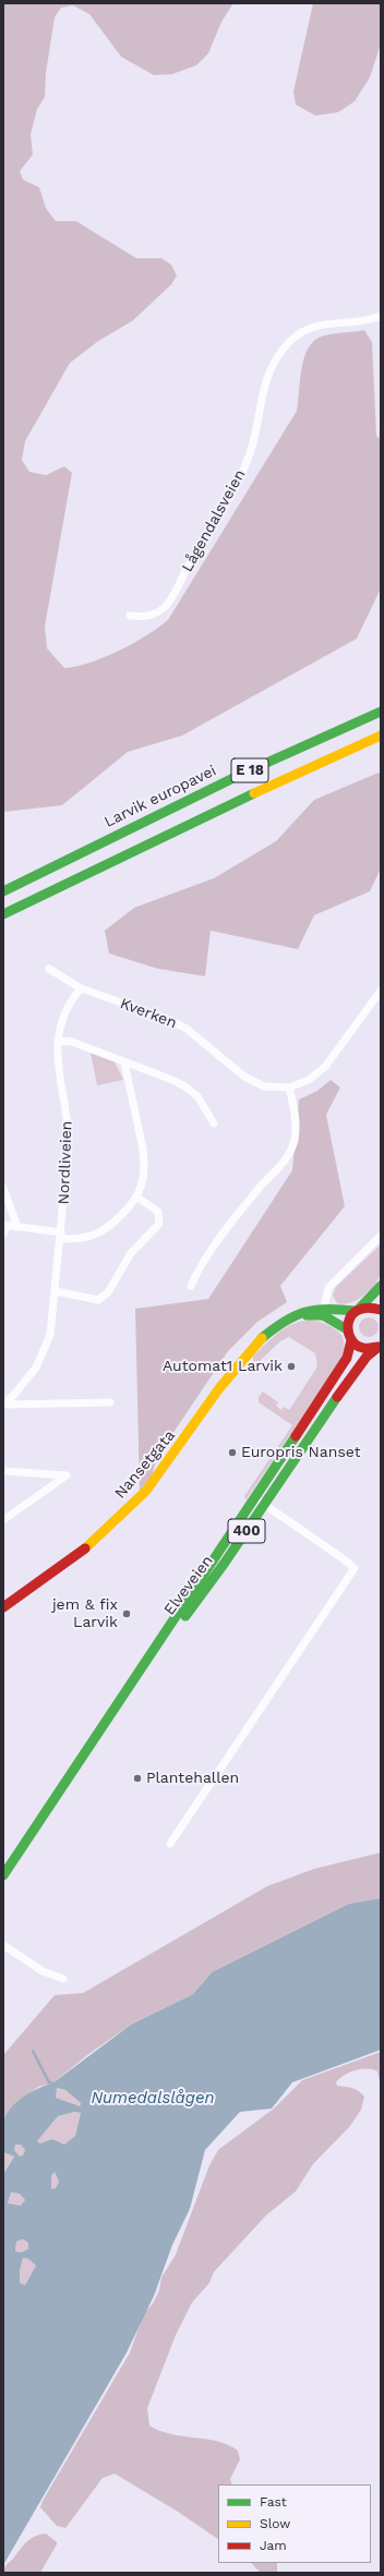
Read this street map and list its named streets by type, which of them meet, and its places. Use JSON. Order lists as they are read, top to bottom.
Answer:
{
  "streets": {
    "main road": [
      "E 18",
      "Larvik europavei",
      "Nansetgata",
      "400",
      "Elveveien"
    ],
    "street": ["Lågendalsveien", "Kverken", "Nordliveien"]
  },
  "crossings": [
    ["Kverken", "Nordliveien"],
    ["400", "Elveveien"]
  ],
  "water": ["Numedalslågen"],
  "places": [
    "Automat1 Larvik",
    "Europris Nanset",
    "jem & fix Larvik",
    "Plantehallen"
  ],
  "legend": ["Fast", "Slow", "Jam"]
}
